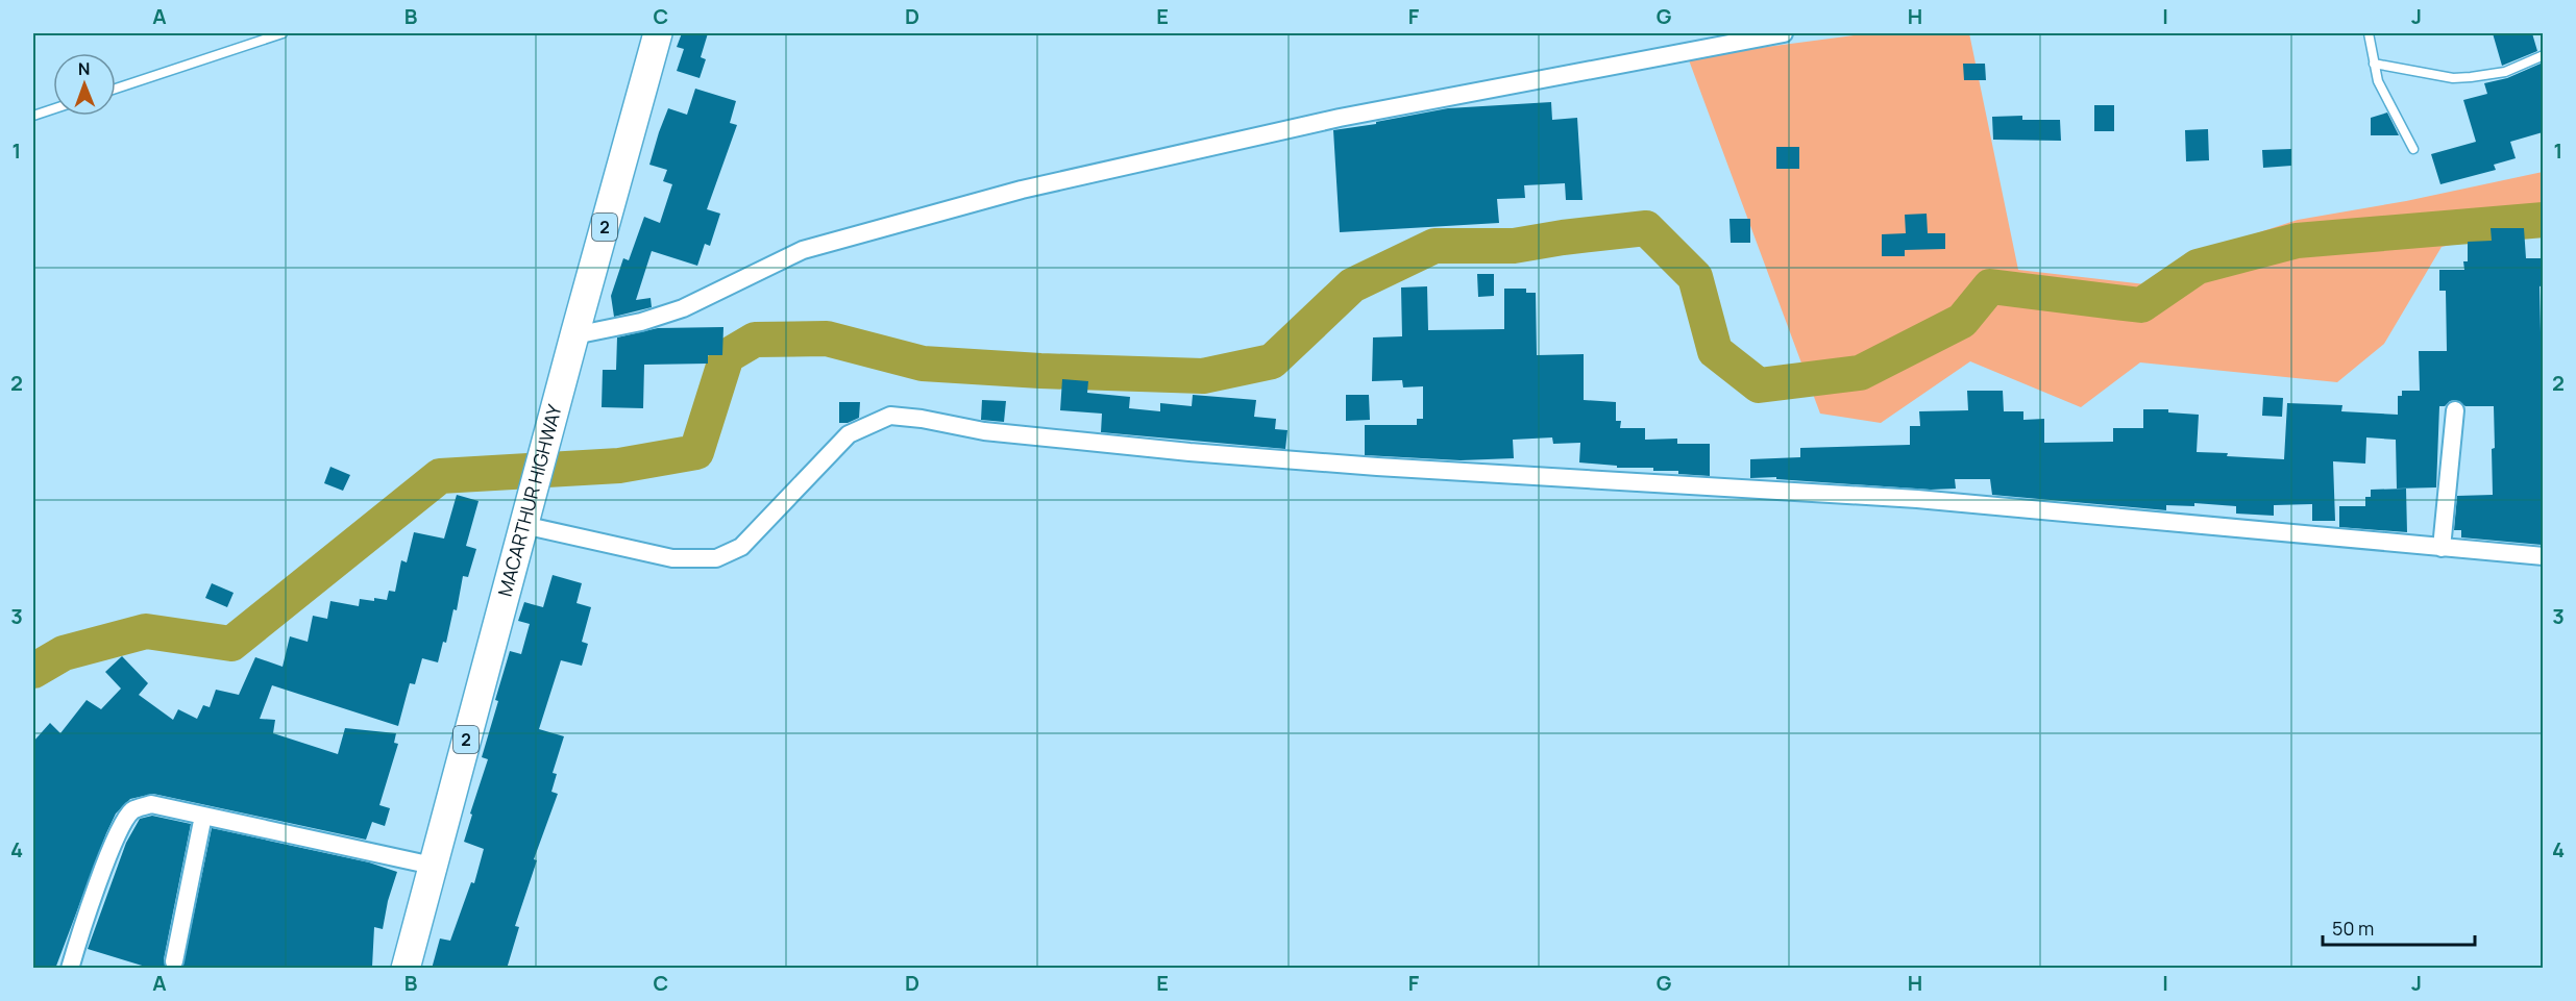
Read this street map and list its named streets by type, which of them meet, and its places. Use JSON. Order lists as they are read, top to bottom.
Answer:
{
  "streets": {
    "highway": ["2", "MACARTHUR HIGHWAY"]
  },
  "scale_bar": "50 m",
  "north": "top",
  "grid": {
    "columns": [
      "A",
      "B",
      "C",
      "D",
      "E",
      "F",
      "G",
      "H",
      "I",
      "J"
    ],
    "rows": [
      "1",
      "2",
      "3",
      "4"
    ]
  }
}
